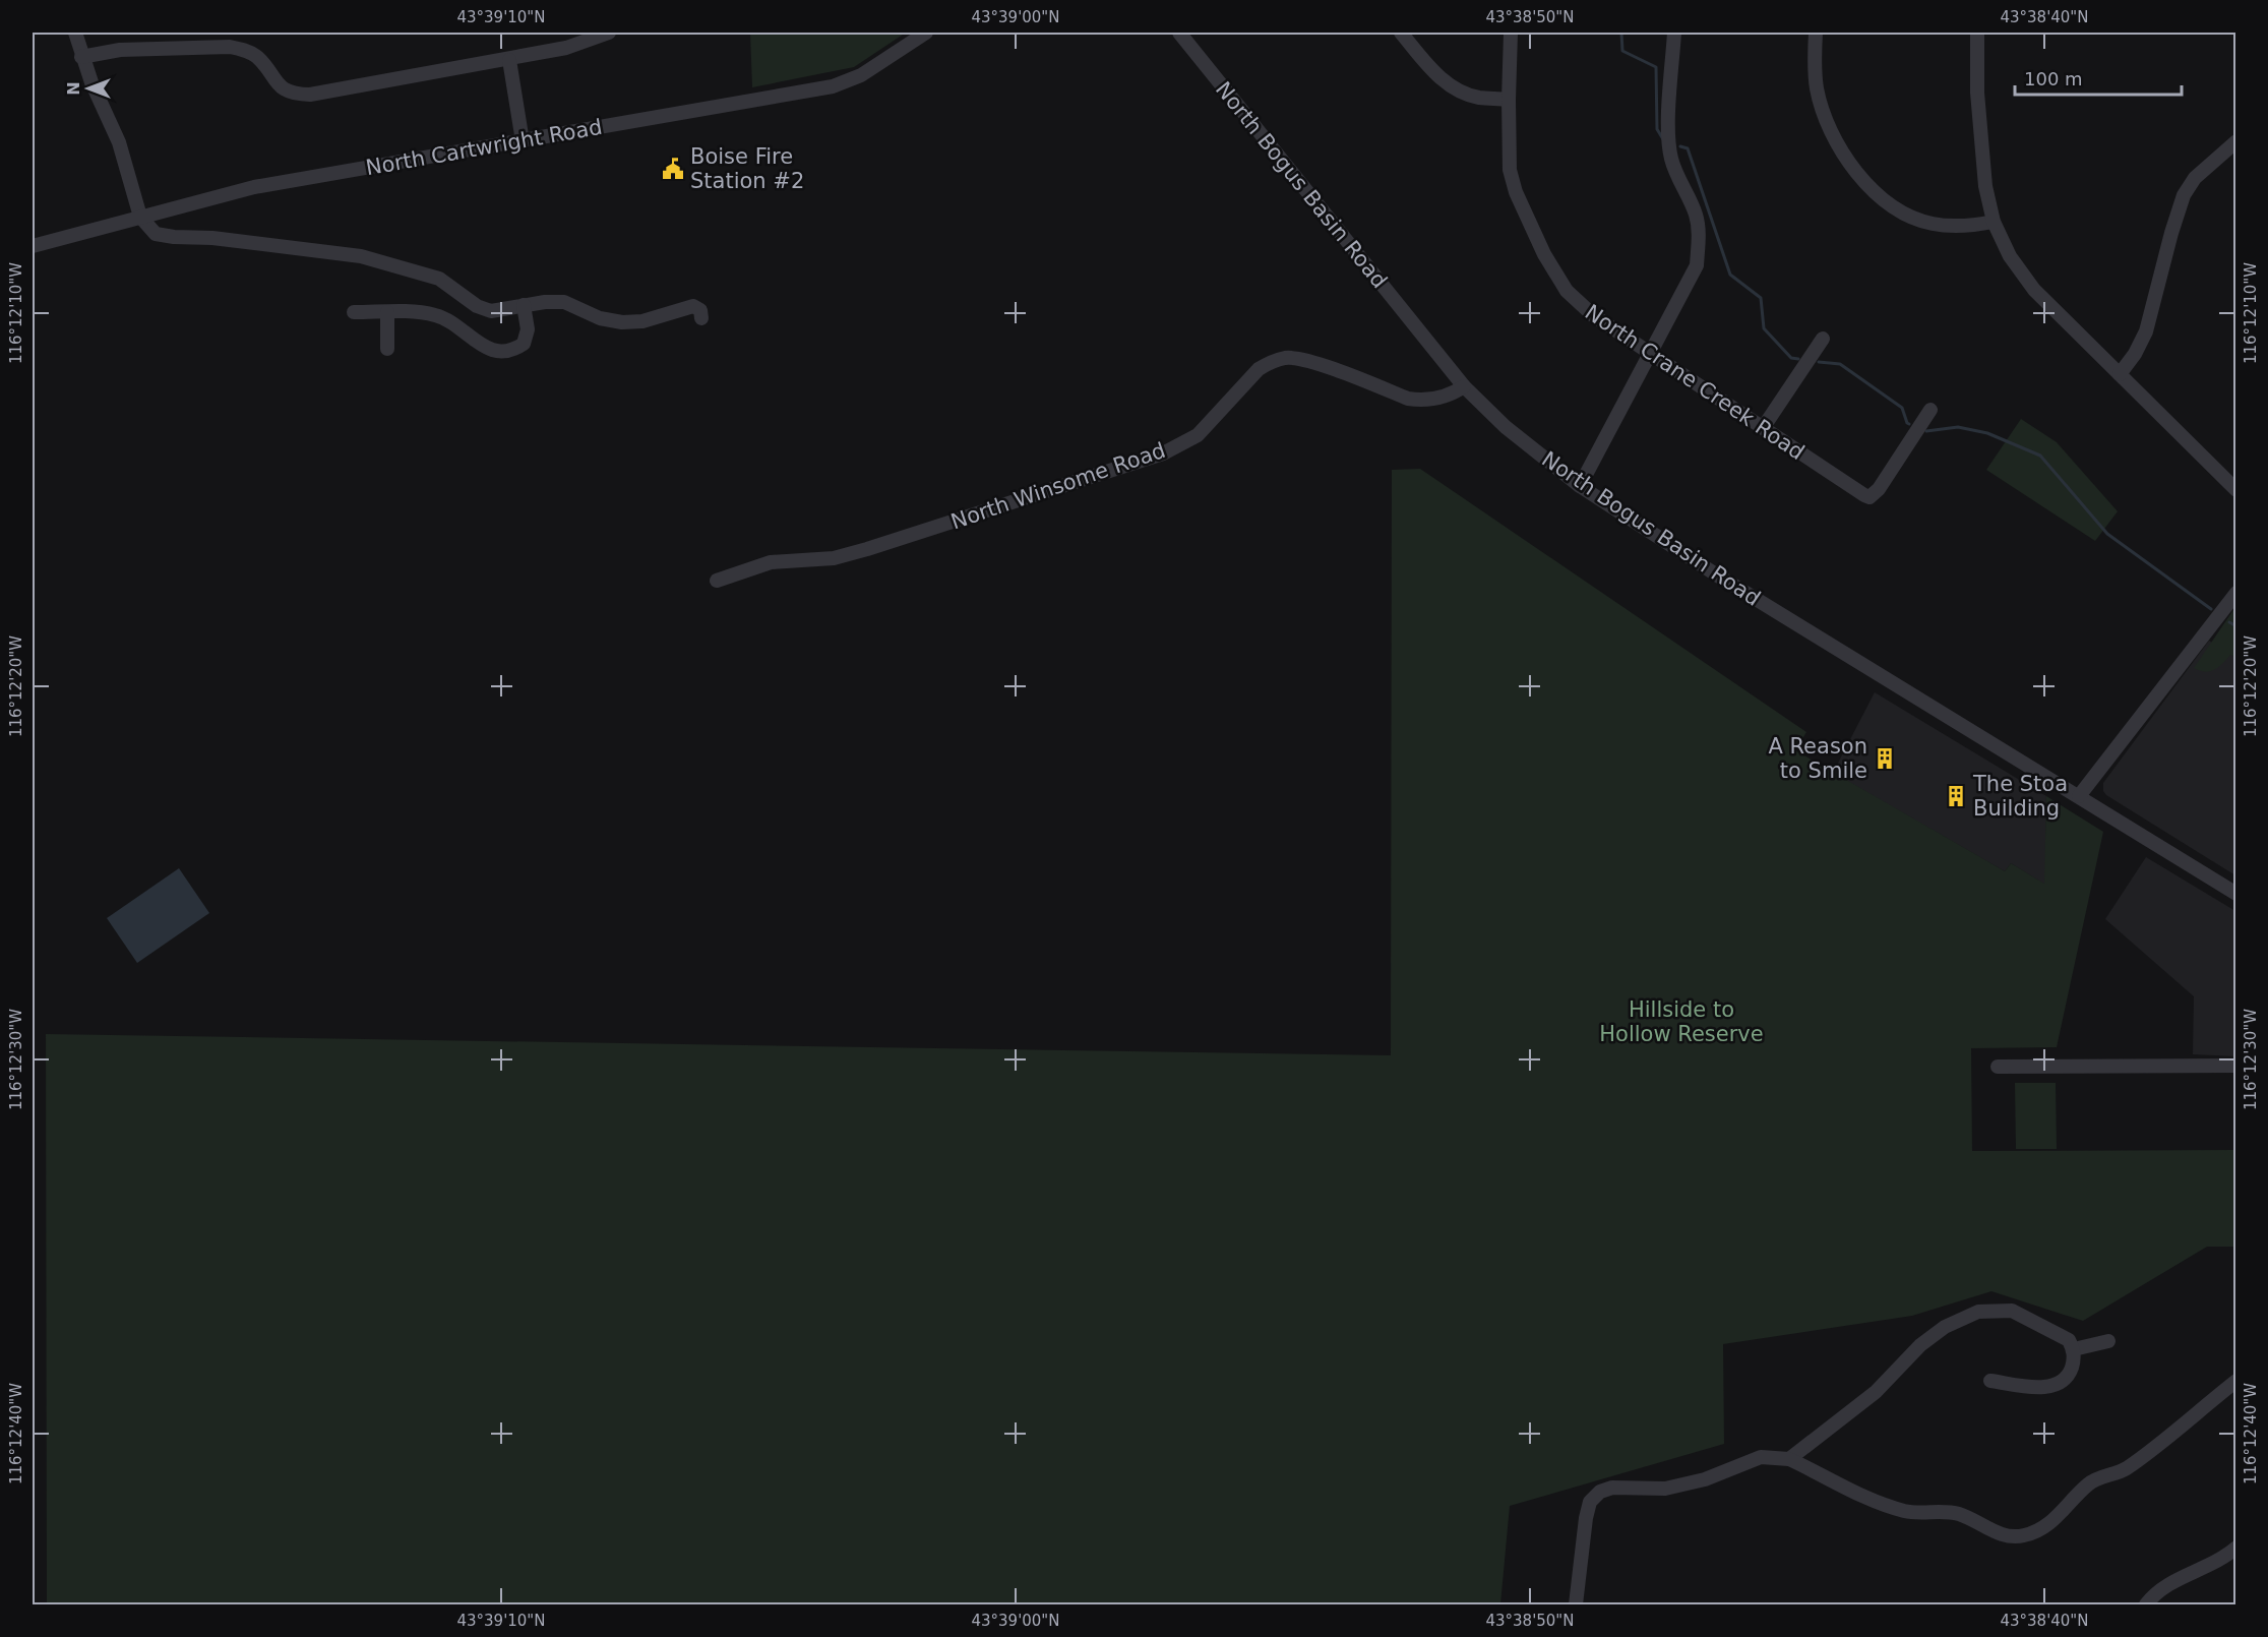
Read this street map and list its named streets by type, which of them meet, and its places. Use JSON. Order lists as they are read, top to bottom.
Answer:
{
  "streets": {
    "street": [
      "North Cartwright Road",
      "North Bogus Basin Road",
      "North Crane Creek Road",
      "North Winsome Road"
    ]
  },
  "crossings": [
    ["North Bogus Basin Road", "North Winsome Road"]
  ],
  "parks": ["Hillside to Hollow Reserve"],
  "places": {
    "public building": ["Boise Fire Station #2"],
    "building": ["A Reason to Smile", "The Stoa Building"]
  },
  "scale_bar": "100 m",
  "north": "left",
  "coordinates": [
    "43°39'10\"N",
    "43°39'00\"N",
    "43°38'50\"N",
    "43°38'40\"N",
    "116°12'10\"W",
    "116°12'20\"W",
    "116°12'30\"W",
    "116°12'40\"W"
  ]
}
